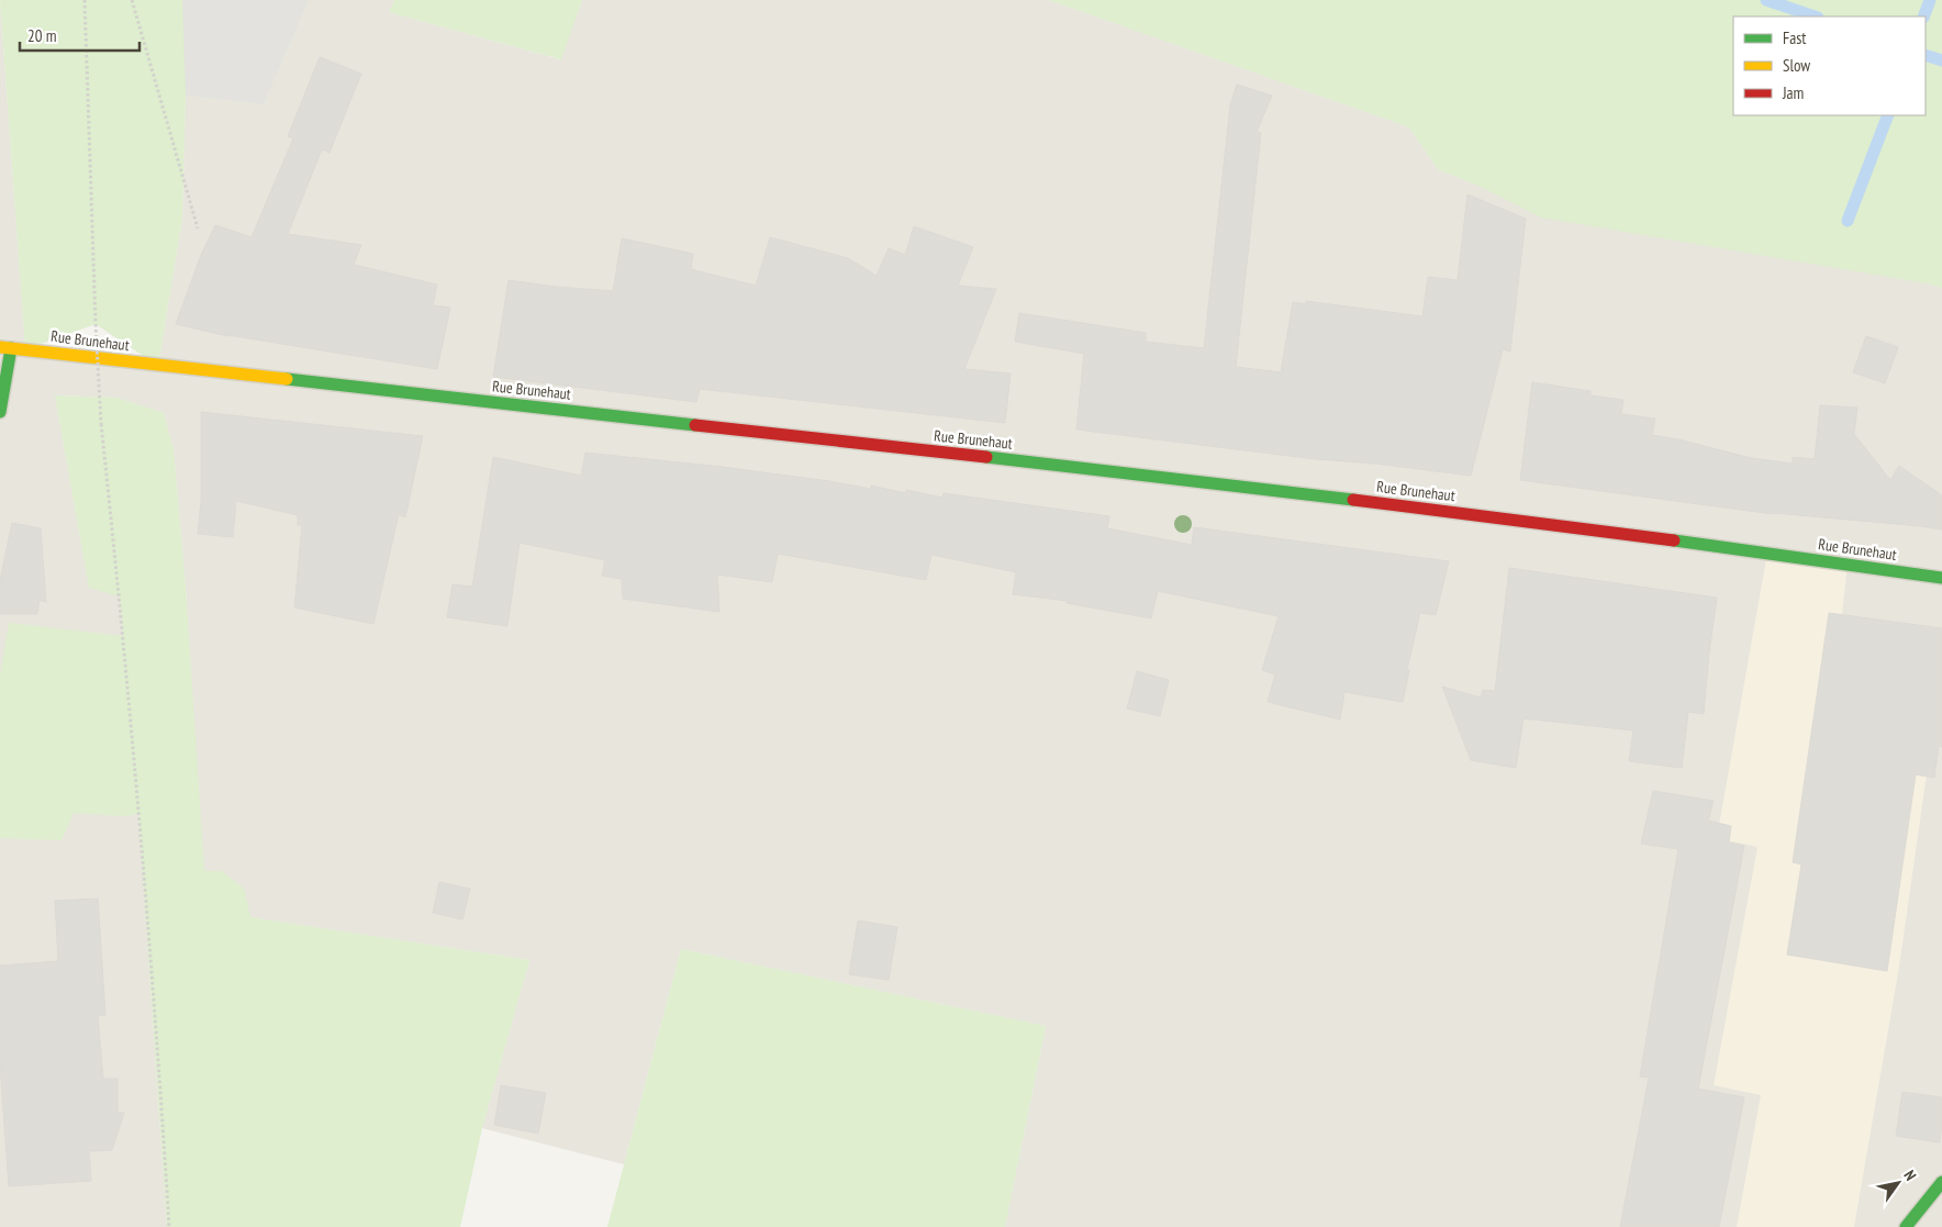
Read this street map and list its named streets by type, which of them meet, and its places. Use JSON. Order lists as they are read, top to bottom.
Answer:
{
  "streets": {
    "street": ["Rue Brunehaut"]
  },
  "legend": ["Fast", "Slow", "Jam"],
  "scale_bar": "20 m",
  "north": "top right"
}
